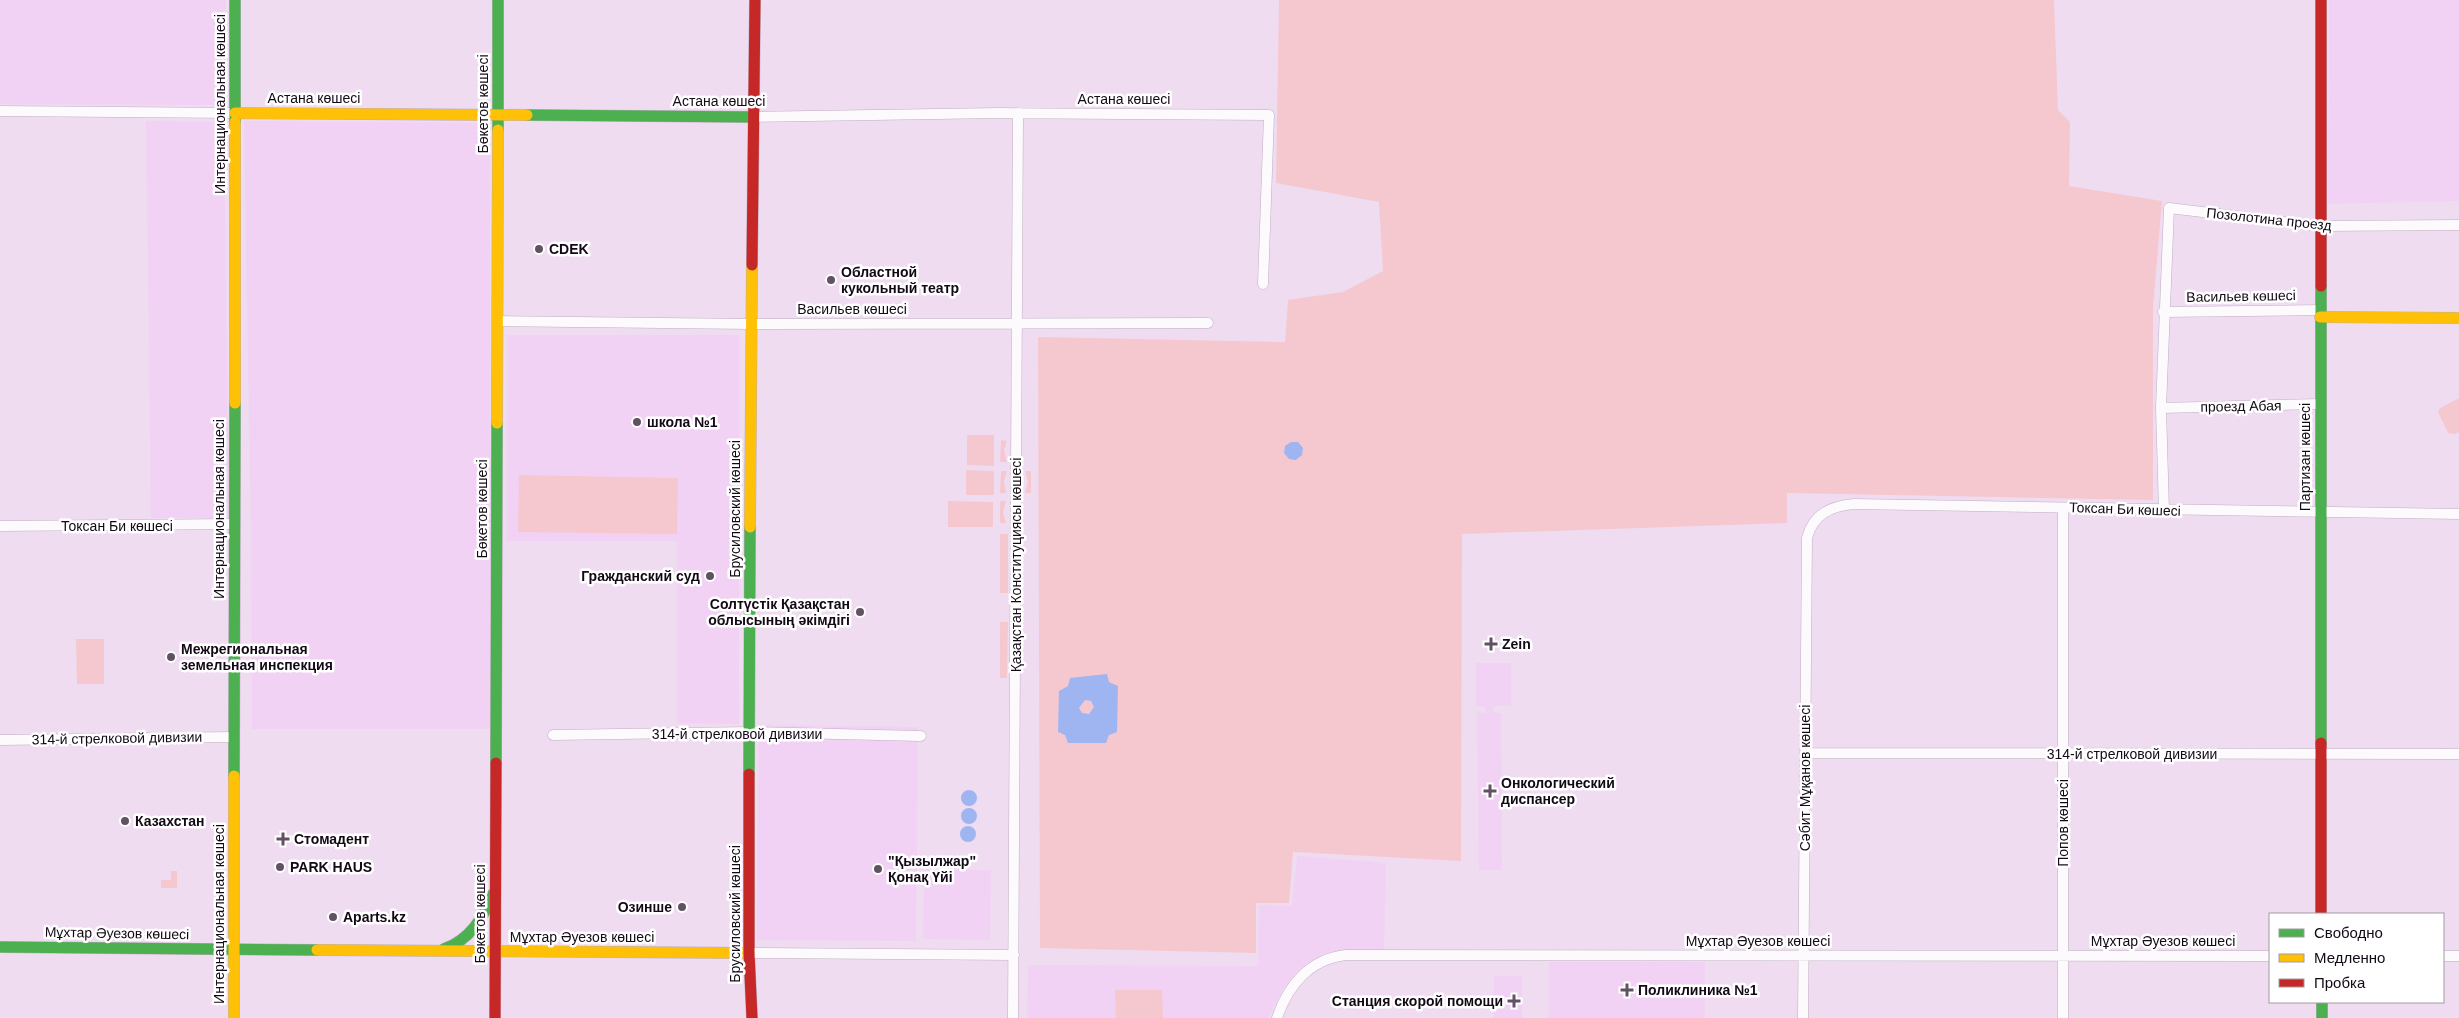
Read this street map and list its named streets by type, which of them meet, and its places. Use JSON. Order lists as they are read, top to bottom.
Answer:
{
  "streets": {
    "main road": [
      "Астана көшесі",
      "Интернациональная көшесі",
      "Бөкетов көшесі",
      "Васильев көшесі",
      "Партизан көшесі",
      "Брусиловский көшесі",
      "Мұхтар Әуезов көшесі"
    ],
    "street": [
      "Позолотина проезд",
      "проезд Абая",
      "Токсан Би көшесі",
      "Қазақстан Конституциясы көшесі",
      "314-й стрелковой дивизии",
      "Сәбит Мұқанов көшесі",
      "Попов көшесі"
    ]
  },
  "crossings": [
    ["Астана көшесі", "Интернациональная көшесі"],
    ["Астана көшесі", "Бөкетов көшесі"],
    ["Астана көшесі", "Брусиловский көшесі"],
    ["Астана көшесі", "Қазақстан Конституциясы көшесі"],
    ["Интернациональная көшесі", "Токсан Би көшесі"],
    ["Интернациональная көшесі", "314-й стрелковой дивизии"],
    ["Интернациональная көшесі", "Мұхтар Әуезов көшесі"],
    ["Бөкетов көшесі", "Васильев көшесі"],
    ["Бөкетов көшесі", "Мұхтар Әуезов көшесі"],
    ["Позолотина проезд", "Васильев көшесі"],
    ["Позолотина проезд", "Партизан көшесі"],
    ["Васильев көшесі", "Партизан көшесі"],
    ["Васильев көшесі", "Брусиловский көшесі"],
    ["Васильев көшесі", "Қазақстан Конституциясы көшесі"],
    ["проезд Абая", "Партизан көшесі"],
    ["Партизан көшесі", "Токсан Би көшесі"],
    ["Партизан көшесі", "314-й стрелковой дивизии"],
    ["Брусиловский көшесі", "314-й стрелковой дивизии"],
    ["Брусиловский көшесі", "Мұхтар Әуезов көшесі"],
    ["Токсан Би көшесі", "Сәбит Мұқанов көшесі"],
    ["Токсан Би көшесі", "Попов көшесі"],
    ["Қазақстан Конституциясы көшесі", "Мұхтар Әуезов көшесі"],
    ["314-й стрелковой дивизии", "Сәбит Мұқанов көшесі"],
    ["314-й стрелковой дивизии", "Попов көшесі"],
    ["Сәбит Мұқанов көшесі", "Мұхтар Әуезов көшесі"],
    ["Попов көшесі", "Мұхтар Әуезов көшесі"]
  ],
  "places": {
    "other": [
      "CDEK",
      "Областной кукольный театр",
      "школа №1",
      "Гражданский суд",
      "Солтүстік Қазақстан облысының әкімдігі",
      "Межрегиональная земельная инспекция",
      "Казахстан",
      "PARK HAUS",
      "\"Қызылжар\" Қонақ Үйі",
      "Озинше",
      "Aparts.kz"
    ],
    "health": [
      "Zein",
      "Онкологический диспансер",
      "Стомадент",
      "Поликлиника №1",
      "Станция скорой помощи"
    ]
  },
  "legend": ["Свободно", "Медленно", "Пробка"]
}
